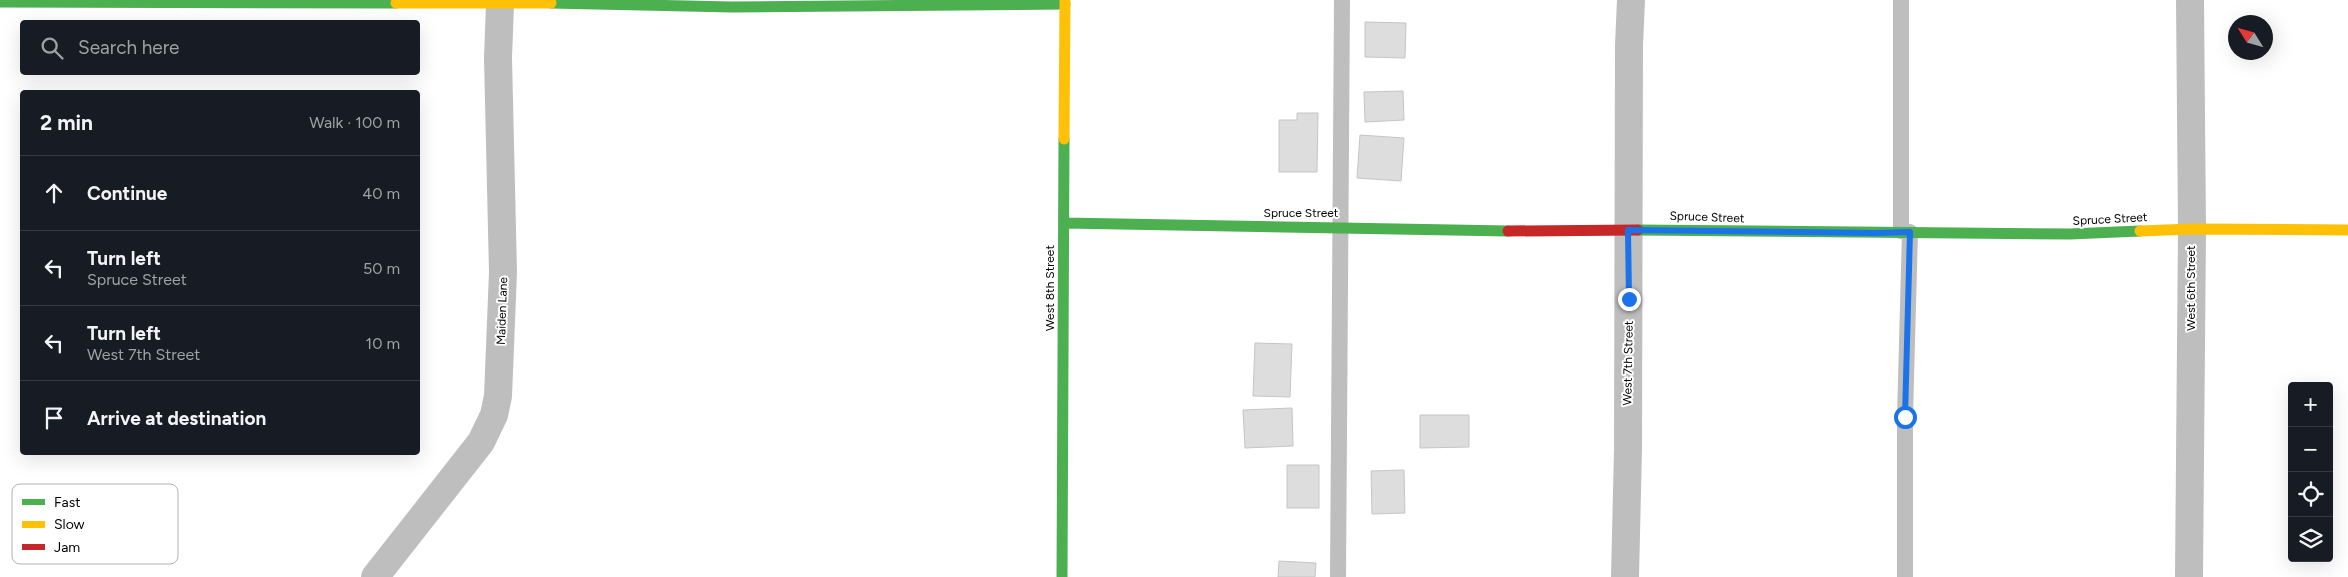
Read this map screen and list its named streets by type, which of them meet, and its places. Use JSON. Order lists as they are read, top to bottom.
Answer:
{
  "streets": {
    "street": [
      "Spruce Street",
      "West 8th Street",
      "West 6th Street",
      "Maiden Lane",
      "West 7th Street"
    ]
  },
  "crossings": [
    ["Spruce Street", "West 8th Street"],
    ["Spruce Street", "West 6th Street"],
    ["Spruce Street", "West 7th Street"]
  ],
  "legend": ["Fast", "Slow", "Jam"],
  "north": "top left",
  "page": {
    "search": "Search here",
    "heading": ["2 min", "Walk · 100 m"],
    "list": [
      ["Continue", "40 m"],
      ["Turn left", "Spruce Street", "50 m"],
      ["Turn left", "West 7th Street", "10 m"],
      "Arrive at destination"
    ],
    "map_buttons": ["+", "−"]
  }
}
